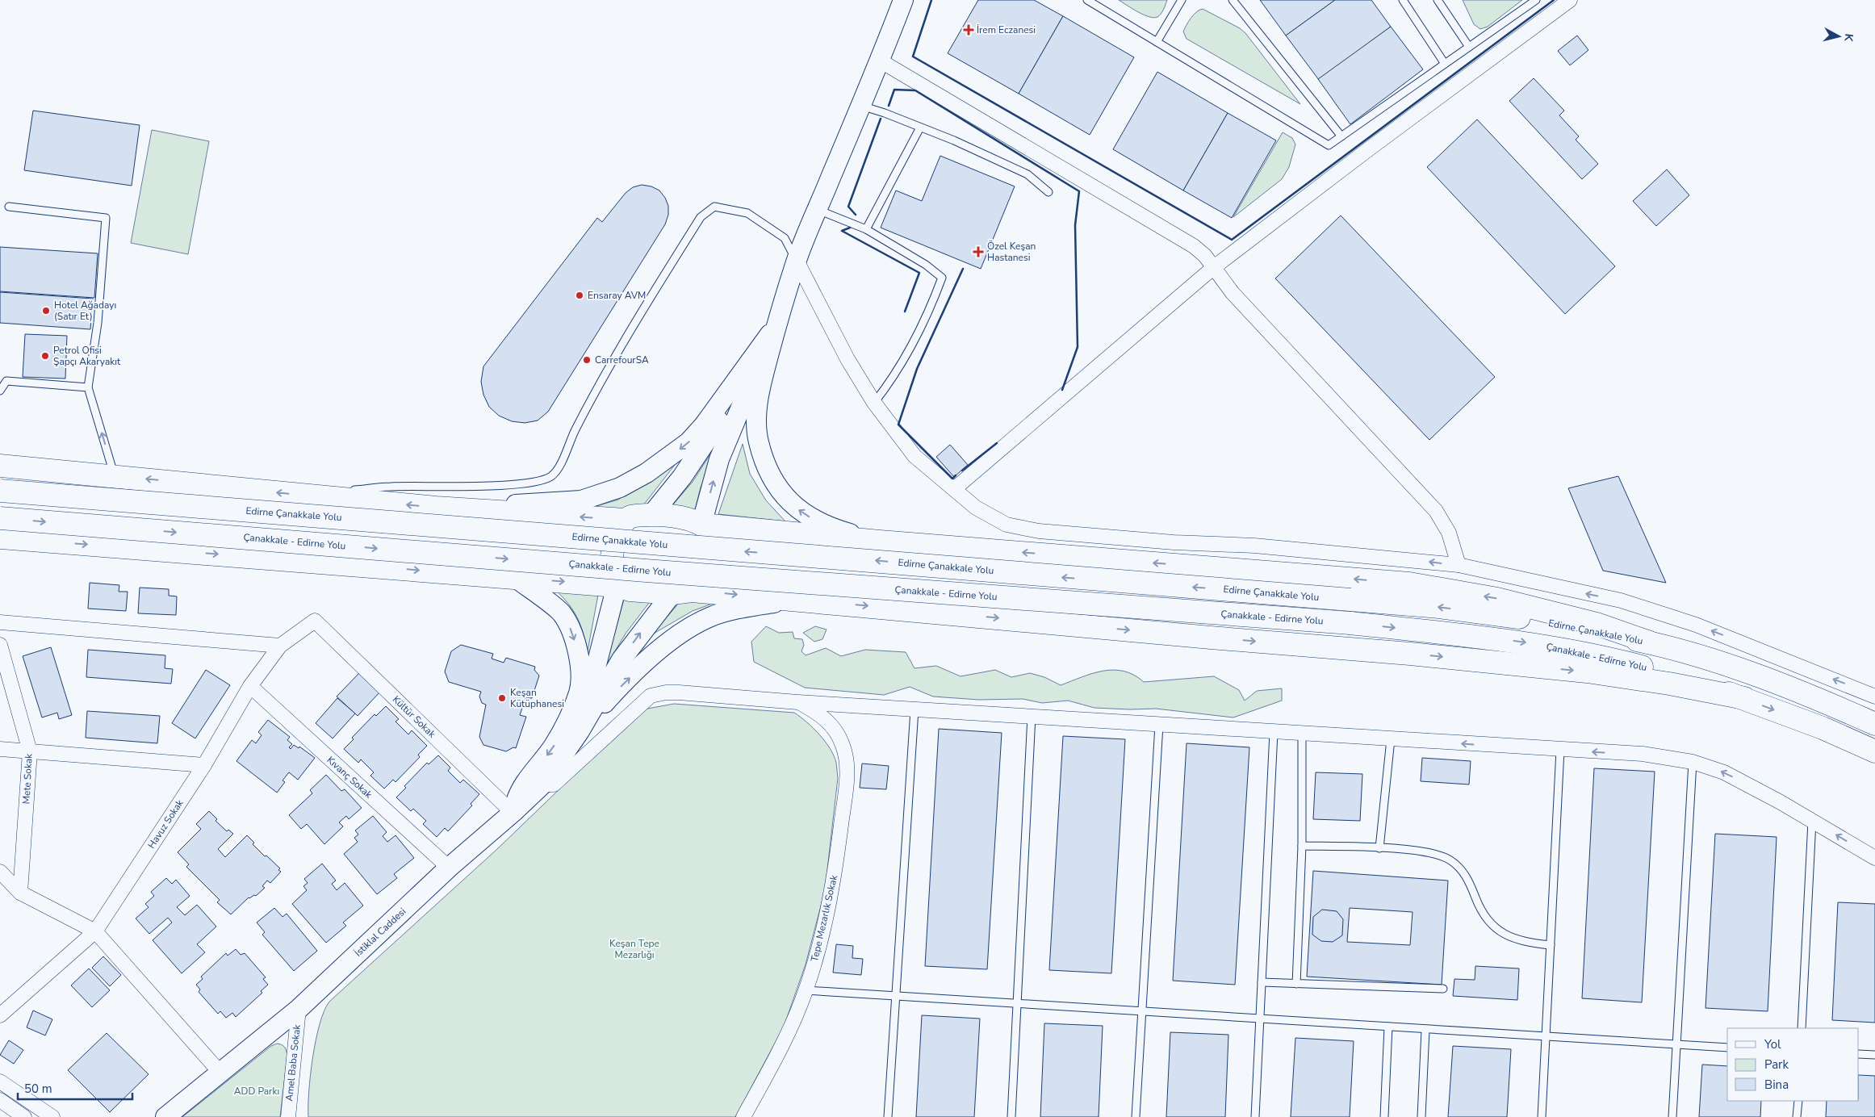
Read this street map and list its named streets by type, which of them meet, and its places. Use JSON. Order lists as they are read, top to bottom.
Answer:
{
  "streets": {
    "highway": ["Edirne Çanakkale Yolu", "Çanakkale - Edirne Yolu"],
    "street": [
      "Kültür Sokak",
      "Kıvanç Sokak",
      "Mete Sokak",
      "Havuz Sokak",
      "Tepe Mezarlık Sokak",
      "İstiklal Caddesi",
      "Amel Baba Sokak"
    ]
  },
  "crossings": [
    ["Kültür Sokak", "Havuz Sokak"],
    ["Kültür Sokak", "İstiklal Caddesi"],
    ["Kıvanç Sokak", "Havuz Sokak"],
    ["Kıvanç Sokak", "İstiklal Caddesi"],
    ["İstiklal Caddesi", "Amel Baba Sokak"]
  ],
  "parks": ["Keşan Tepe Mezarlığı", "ADD Parkı"],
  "places": {
    "health": ["İrem Eczanesi", "Özel Keşan Hastanesi"],
    "other": [
      "Ensaray AVM",
      "Hotel Ağadayı (Satır Et)",
      "Petrol Ofisi Şapçı Akaryakıt",
      "CarrefourSA",
      "Keşan Kütüphanesi"
    ]
  },
  "legend": ["Yol", "Park", "Bina"],
  "scale_bar": "50 m",
  "north": "right"
}
